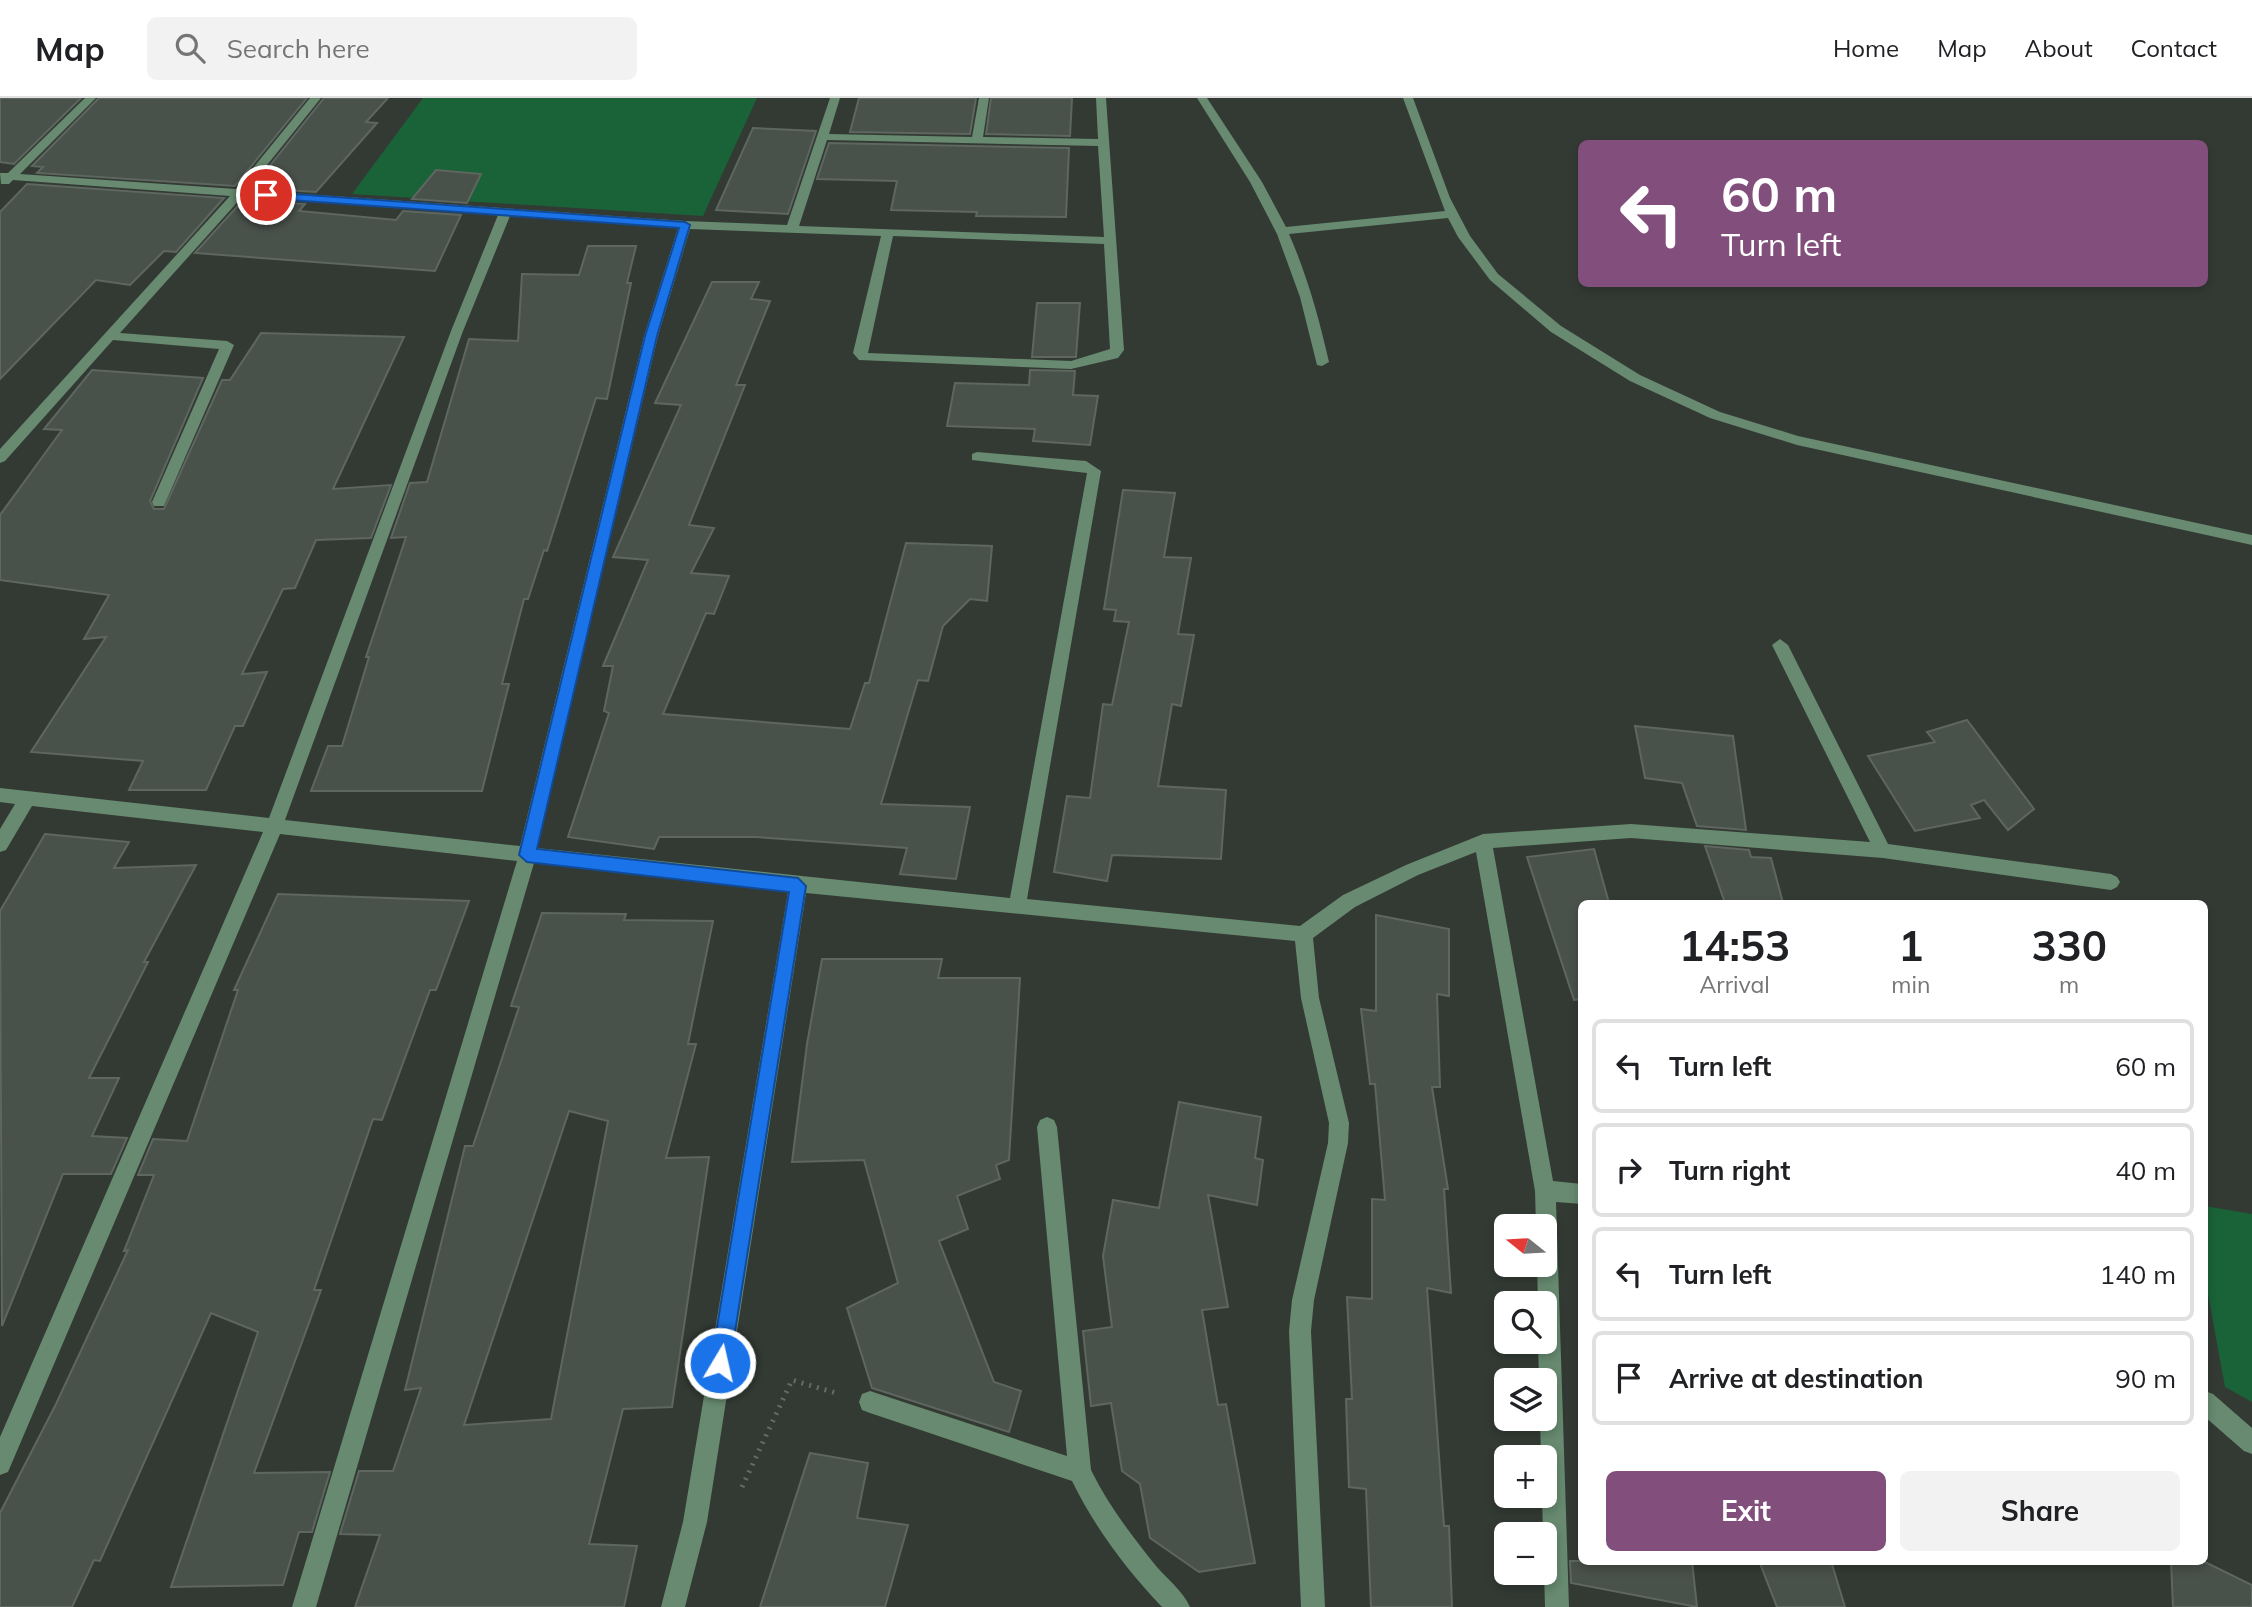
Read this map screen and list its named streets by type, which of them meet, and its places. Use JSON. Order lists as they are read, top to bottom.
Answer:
{
  "north": "left",
  "page": {
    "header": "Map",
    "search": "Search here",
    "nav": [
      "Home",
      "Map",
      "About",
      "Contact"
    ],
    "turn": ["60 m", "Turn left"],
    "eta": [
      "14:53",
      "Arrival",
      "1",
      "min",
      "330",
      "m"
    ],
    "list": [
      {
        "name": "Turn left",
        "value": "60 m"
      },
      {
        "name": "Turn right",
        "value": "40 m"
      },
      {
        "name": "Turn left",
        "value": "140 m"
      },
      {
        "name": "Arrive at destination",
        "value": "90 m"
      }
    ],
    "map_buttons": ["+", "−"],
    "buttons": ["Exit", "Share"]
  }
}
